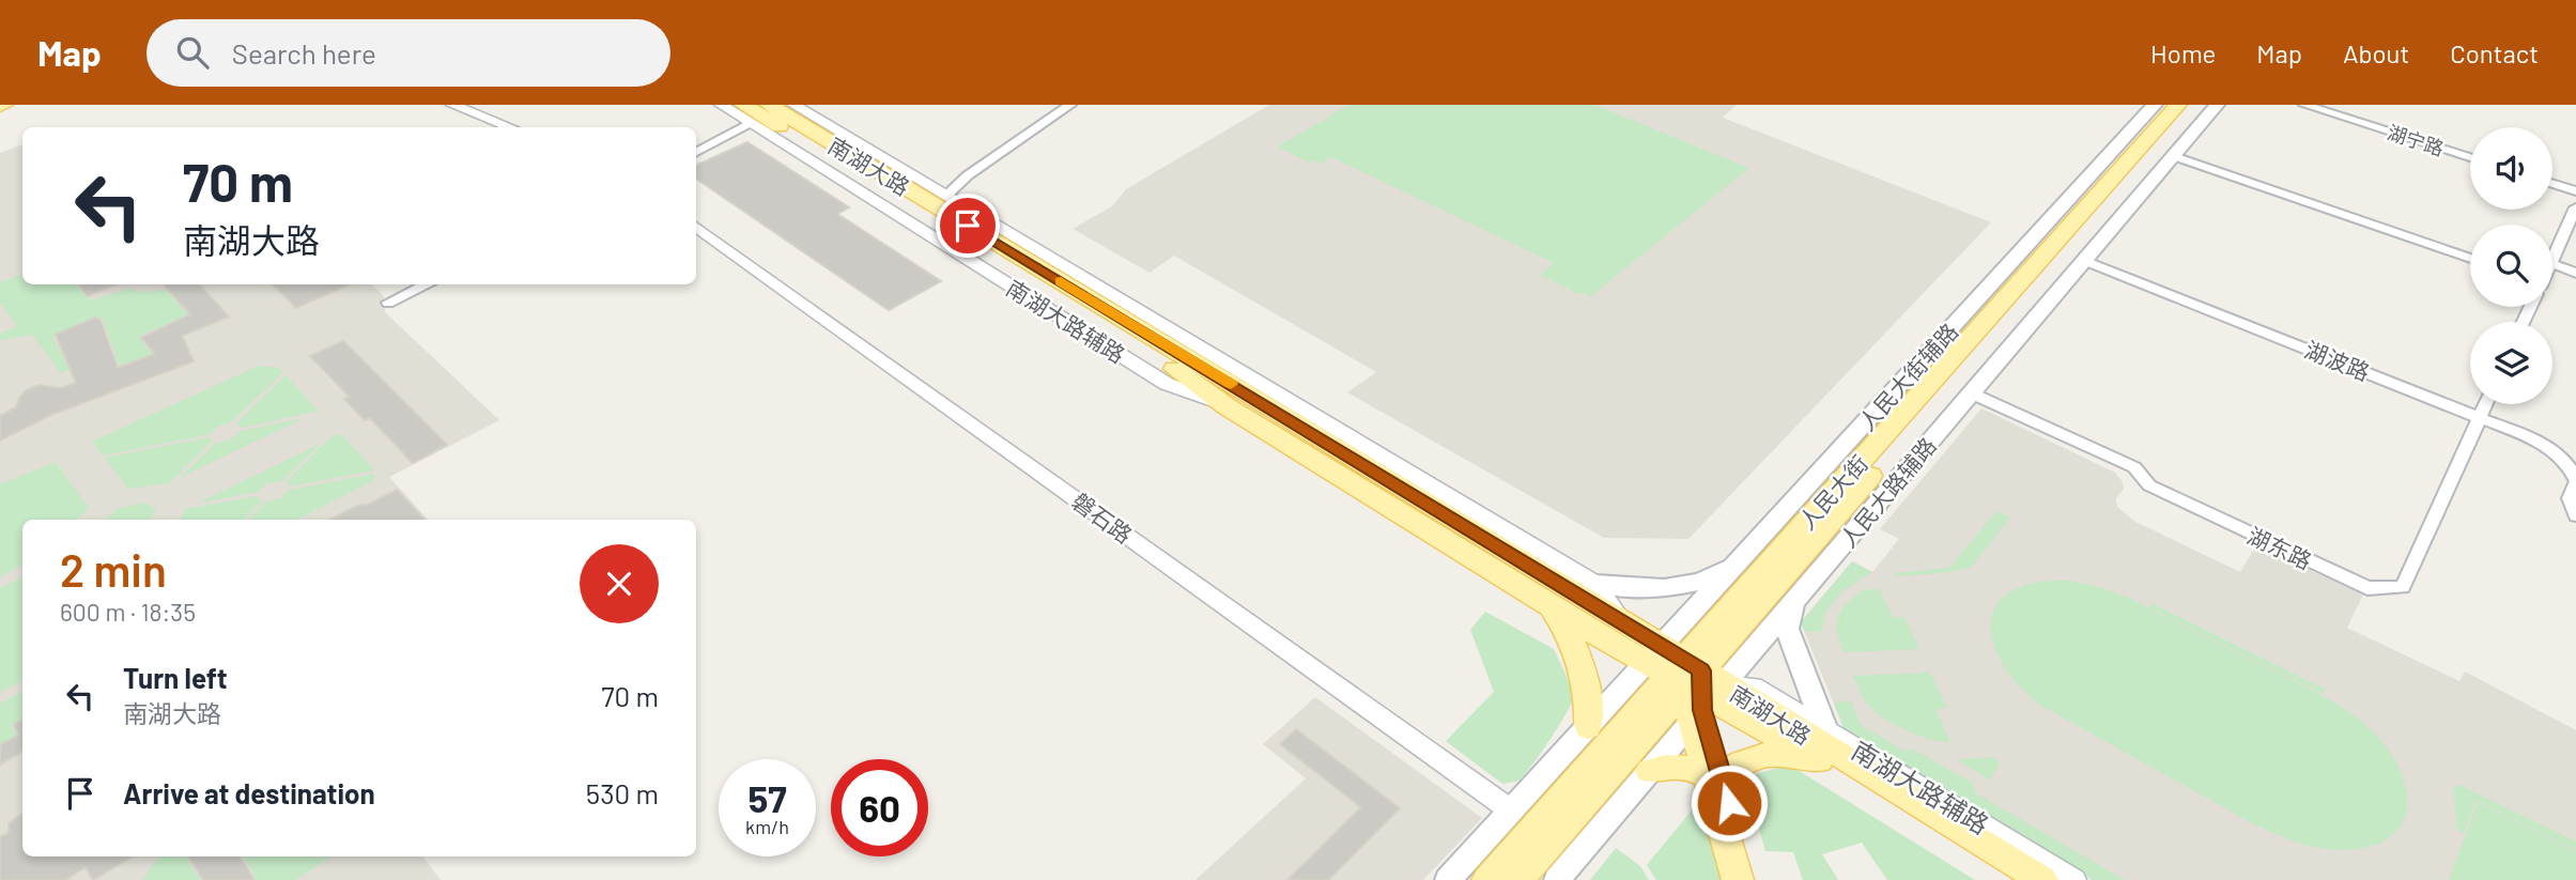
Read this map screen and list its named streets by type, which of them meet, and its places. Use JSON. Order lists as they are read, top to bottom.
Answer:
{
  "streets": {
    "main road": [
      "南湖大路",
      "人民大街辅路",
      "人民大街",
      "人民大路辅路"
    ],
    "street": [
      "湖宁路",
      "南湖大路辅路",
      "湖波路",
      "磐石路",
      "湖东路"
    ]
  },
  "crossings": [
    ["南湖大路", "南湖大路辅路"],
    ["南湖大路", "人民大街辅路"],
    ["南湖大路", "人民大街"],
    ["南湖大路", "人民大路辅路"],
    ["南湖大路辅路", "人民大街辅路"],
    ["南湖大路辅路", "人民大街"],
    ["南湖大路辅路", "人民大路辅路"],
    ["湖波路", "人民大路辅路"],
    ["湖波路", "湖东路"],
    ["人民大街辅路", "人民大街"],
    ["人民大街辅路", "人民大路辅路"],
    ["人民大街辅路", "磐石路"],
    ["人民大街", "人民大路辅路"],
    ["人民大路辅路", "湖东路"]
  ],
  "page": {
    "header": "Map",
    "search": "Search here",
    "nav": [
      "Home",
      "Map",
      "About",
      "Contact"
    ],
    "turn": ["70 m", "南湖大路"],
    "heading": ["2 min", "600 m · 18:35"],
    "list": [
      {
        "name": "Turn left",
        "note": "南湖大路",
        "value": "70 m"
      },
      {
        "name": "Arrive at destination",
        "value": "530 m"
      }
    ],
    "speed": "57 km/h",
    "limit": "60"
  }
}
